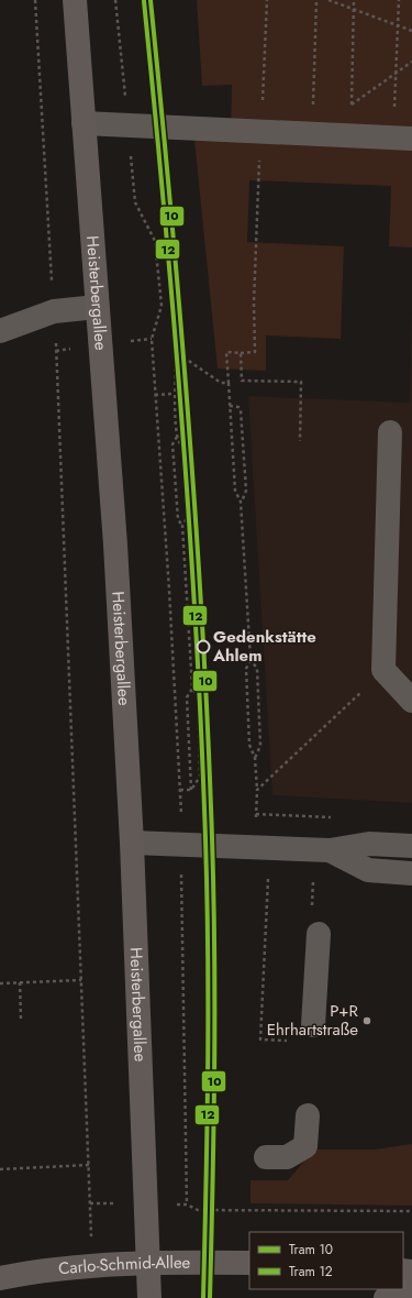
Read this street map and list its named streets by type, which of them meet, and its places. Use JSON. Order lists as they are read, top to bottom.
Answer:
{
  "streets": {
    "main road": ["Heisterbergallee", "Carlo-Schmid-Allee"]
  },
  "crossings": [
    ["Heisterbergallee", "Carlo-Schmid-Allee"]
  ],
  "places": ["Gedenkstätte Ahlem", "P+R Ehrhartstraße"],
  "lines": ["tram line 10", "tram line 12"],
  "legend": ["Tram 10", "Tram 12"]
}
